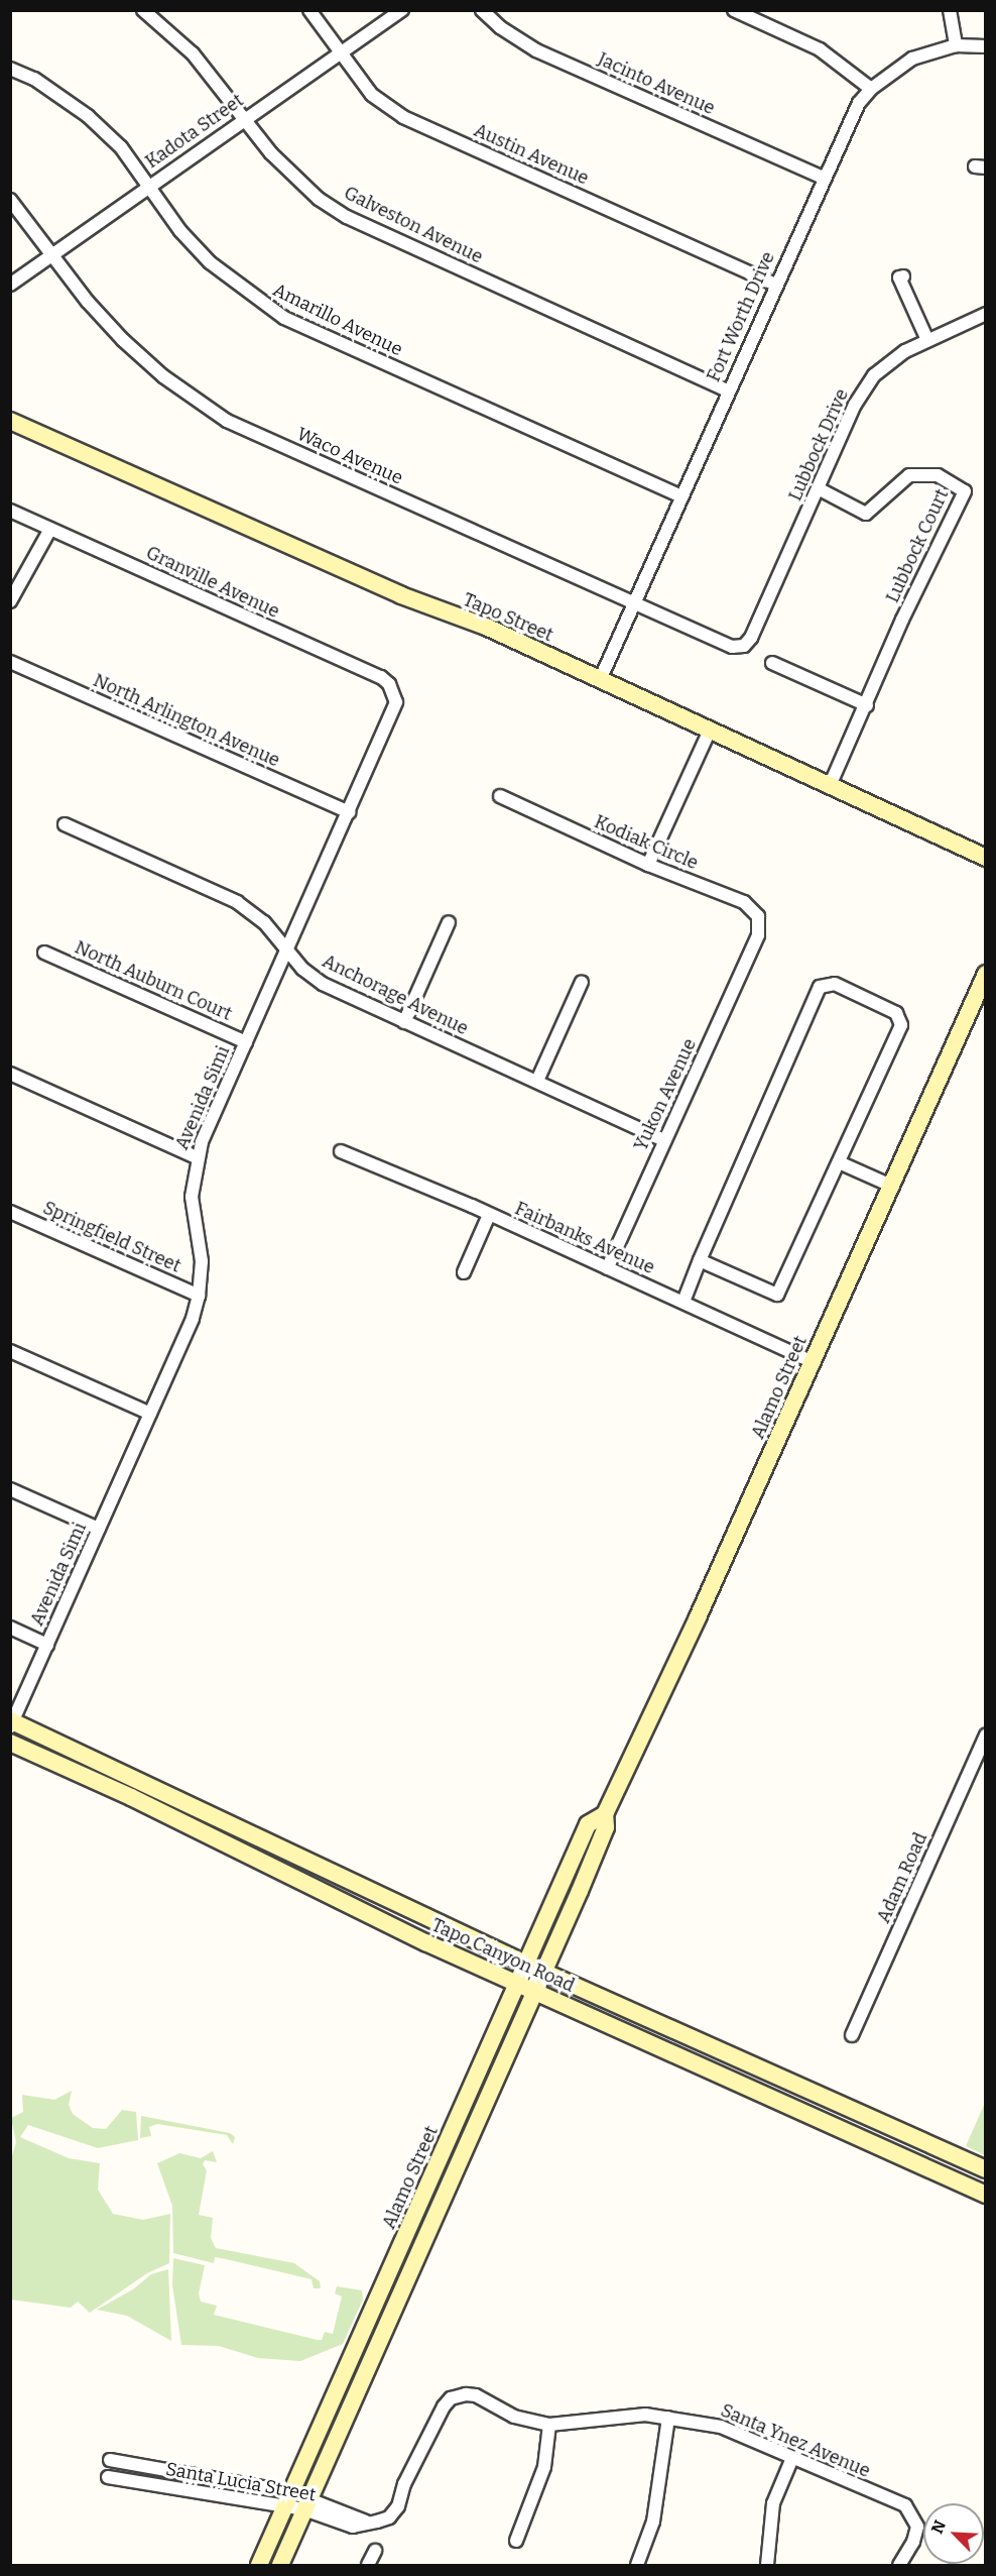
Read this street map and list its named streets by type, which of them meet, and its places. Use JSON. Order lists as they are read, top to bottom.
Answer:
{
  "streets": {
    "main road": ["Tapo Street", "Alamo Street", "Tapo Canyon Road"],
    "street": [
      "Jacinto Avenue",
      "Kadota Street",
      "Austin Avenue",
      "Galveston Avenue",
      "Fort Worth Drive",
      "Amarillo Avenue",
      "Lubbock Drive",
      "Waco Avenue",
      "Lubbock Court",
      "Granville Avenue",
      "North Arlington Avenue",
      "Kodiak Circle",
      "North Auburn Court",
      "Anchorage Avenue",
      "Yukon Avenue",
      "Avenida Simi",
      "Springfield Street",
      "Fairbanks Avenue",
      "Adam Road",
      "Santa Ynez Avenue",
      "Santa Lucia Street"
    ]
  },
  "crossings": [
    ["Jacinto Avenue", "Fort Worth Drive"],
    ["Kadota Street", "Austin Avenue"],
    ["Kadota Street", "Galveston Avenue"],
    ["Kadota Street", "Amarillo Avenue"],
    ["Kadota Street", "Waco Avenue"],
    ["Austin Avenue", "Fort Worth Drive"],
    ["Galveston Avenue", "Fort Worth Drive"],
    ["Fort Worth Drive", "Amarillo Avenue"],
    ["Fort Worth Drive", "Waco Avenue"],
    ["Fort Worth Drive", "Tapo Street"],
    ["Lubbock Drive", "Waco Avenue"],
    ["Lubbock Drive", "Lubbock Court"],
    ["Lubbock Court", "Tapo Street"],
    ["Granville Avenue", "Avenida Simi"],
    ["North Arlington Avenue", "Avenida Simi"],
    ["Kodiak Circle", "Yukon Avenue"],
    ["North Auburn Court", "Avenida Simi"],
    ["Anchorage Avenue", "Yukon Avenue"],
    ["Anchorage Avenue", "Avenida Simi"],
    ["Yukon Avenue", "Fairbanks Avenue"],
    ["Avenida Simi", "Springfield Street"],
    ["Avenida Simi", "Tapo Canyon Road"],
    ["Fairbanks Avenue", "Alamo Street"],
    ["Alamo Street", "Tapo Canyon Road"],
    ["Alamo Street", "Santa Lucia Street"],
    ["Santa Ynez Avenue", "Santa Lucia Street"]
  ],
  "north": "top left"
}
